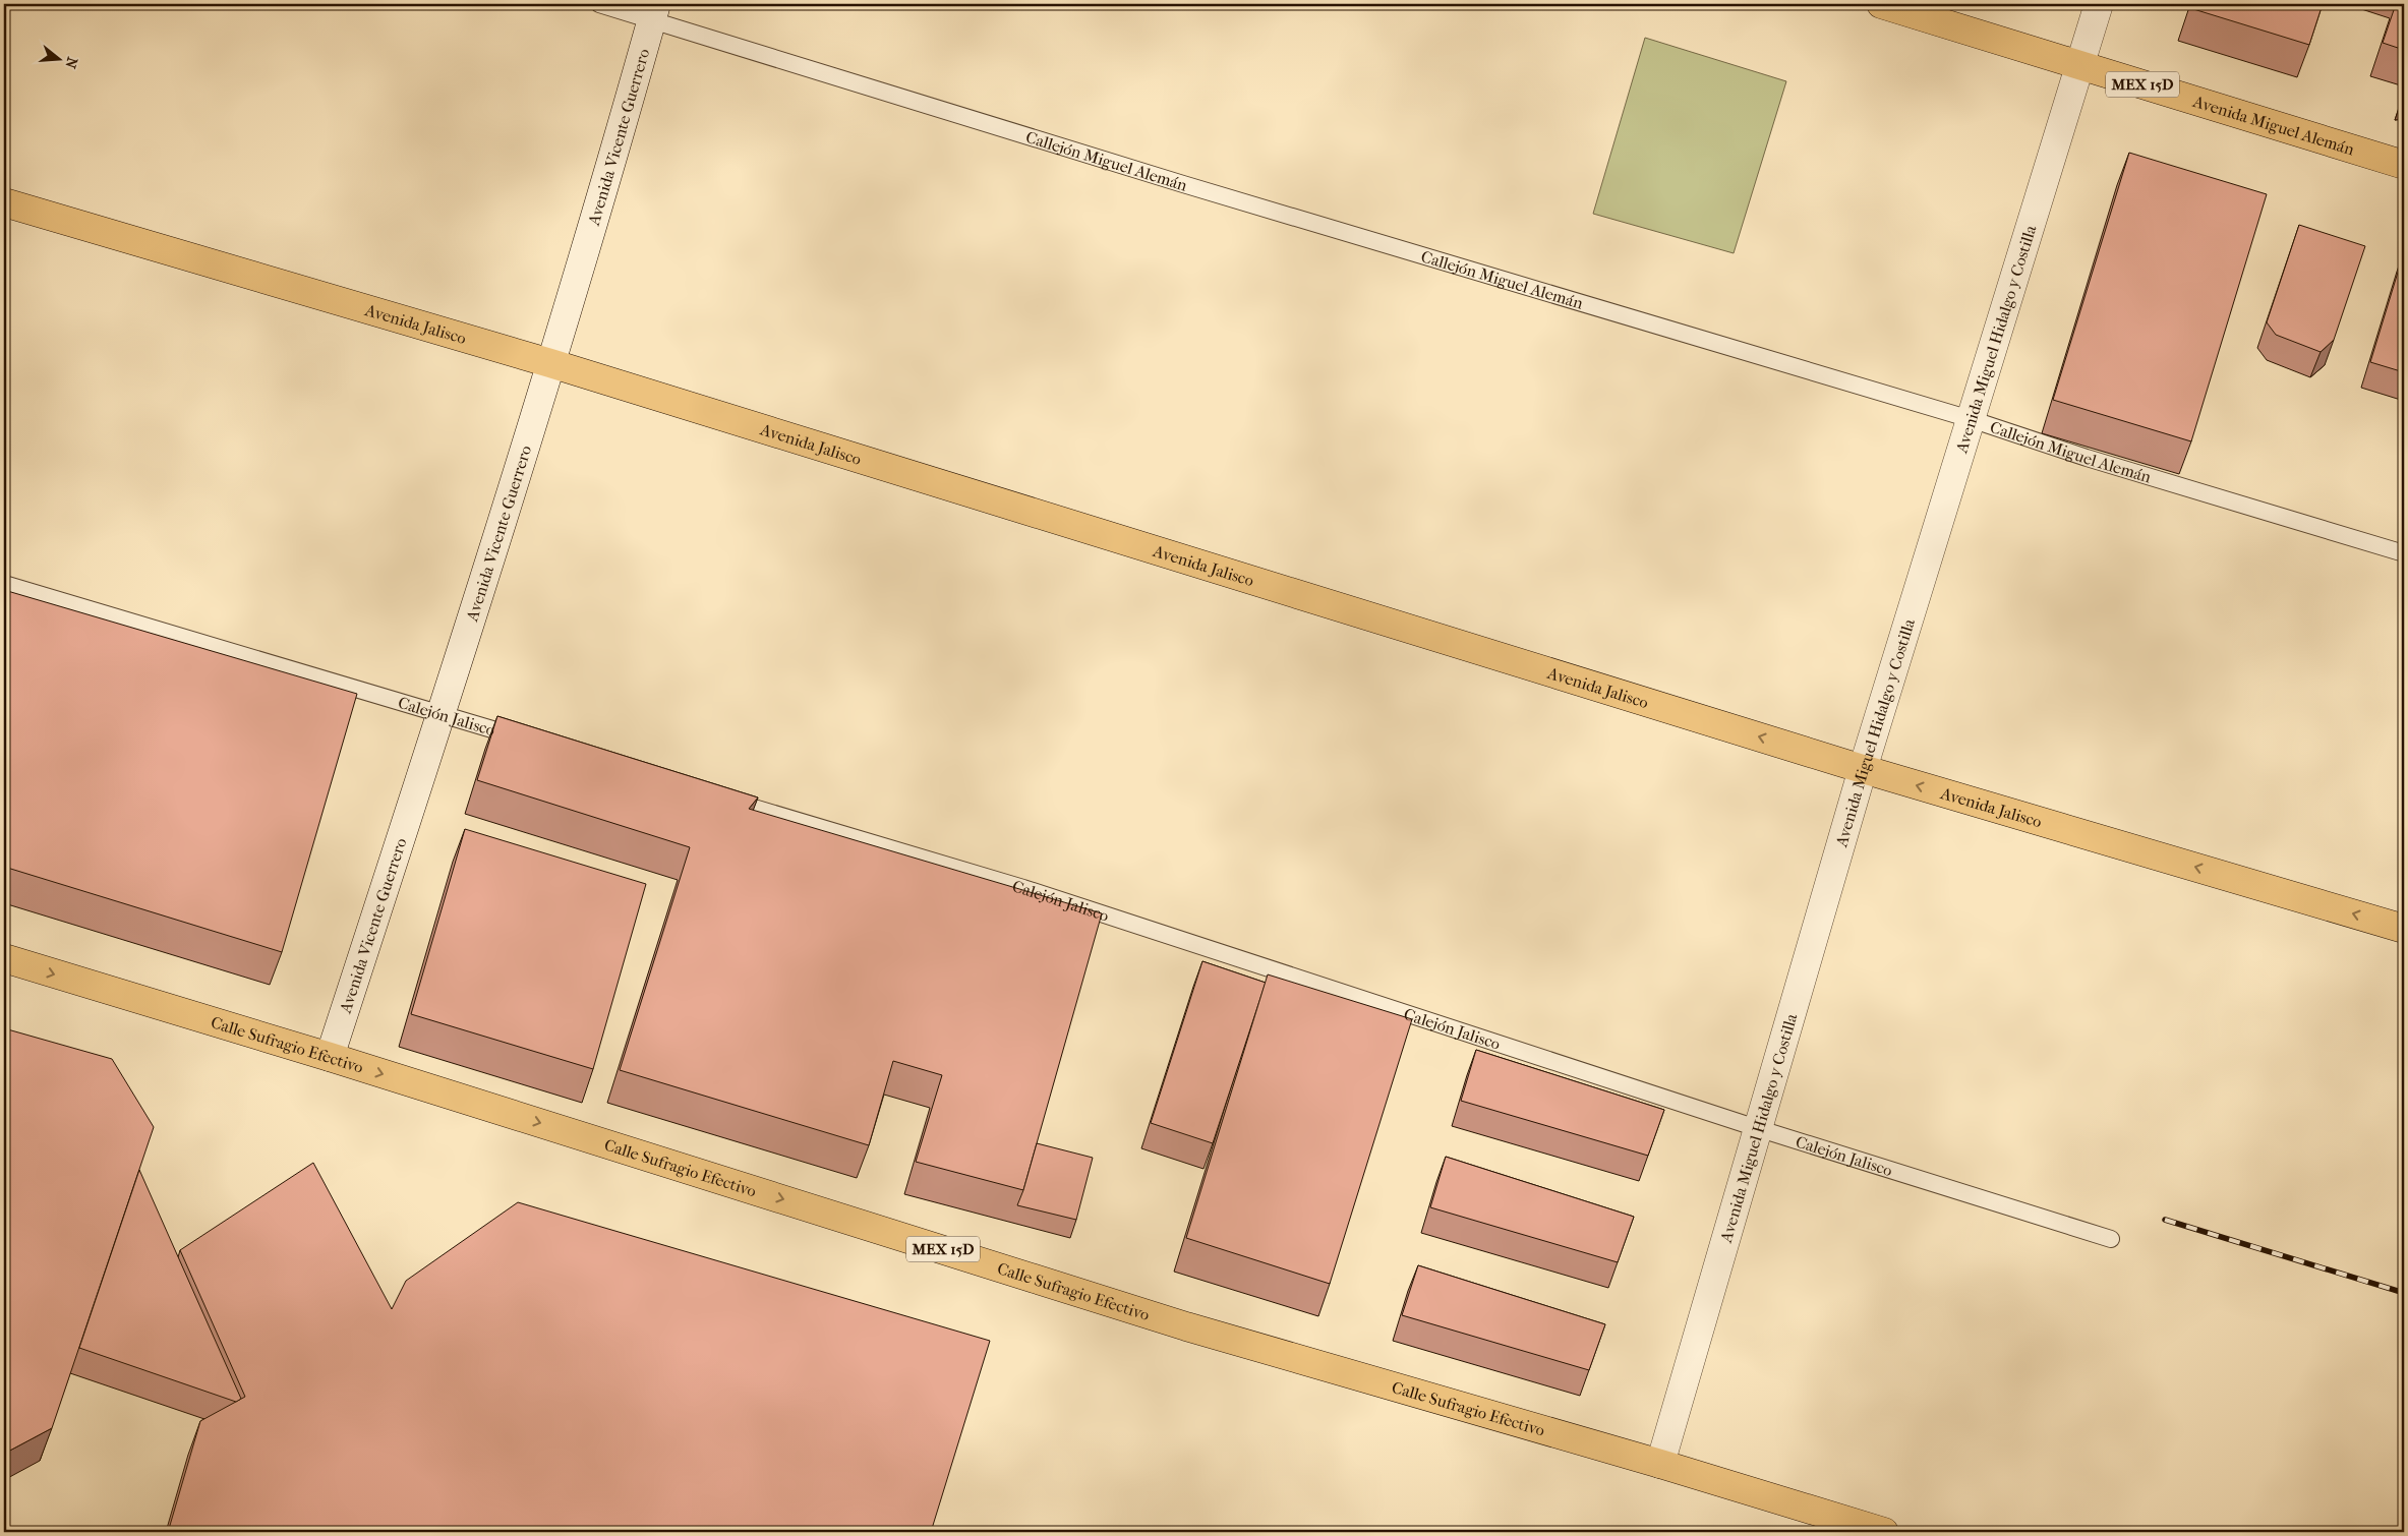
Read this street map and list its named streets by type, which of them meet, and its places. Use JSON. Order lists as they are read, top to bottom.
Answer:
{
  "streets": {
    "main road": [
      "MEX 15D",
      "Avenida Miguel Alemán",
      "Avenida Jalisco",
      "Calle Sufragio Efectivo"
    ],
    "street": ["Avenida Vicente Guerrero", "Avenida Miguel Hidalgo y Costilla"],
    "lane": ["Callejón Miguel Alemán", "Calejón Jalisco"]
  },
  "crossings": [
    ["Avenida Miguel Alemán", "Avenida Miguel Hidalgo y Costilla"],
    ["Avenida Vicente Guerrero", "Callejón Miguel Alemán"],
    ["Avenida Vicente Guerrero", "Avenida Jalisco"],
    ["Avenida Vicente Guerrero", "Calejón Jalisco"],
    ["Avenida Vicente Guerrero", "Calle Sufragio Efectivo"],
    ["Callejón Miguel Alemán", "Avenida Miguel Hidalgo y Costilla"],
    ["Avenida Jalisco", "Avenida Miguel Hidalgo y Costilla"],
    ["Avenida Miguel Hidalgo y Costilla", "Calejón Jalisco"],
    ["Avenida Miguel Hidalgo y Costilla", "Calle Sufragio Efectivo"]
  ],
  "one_way": ["Avenida Jalisco", "Calle Sufragio Efectivo"],
  "north": "right"
}
